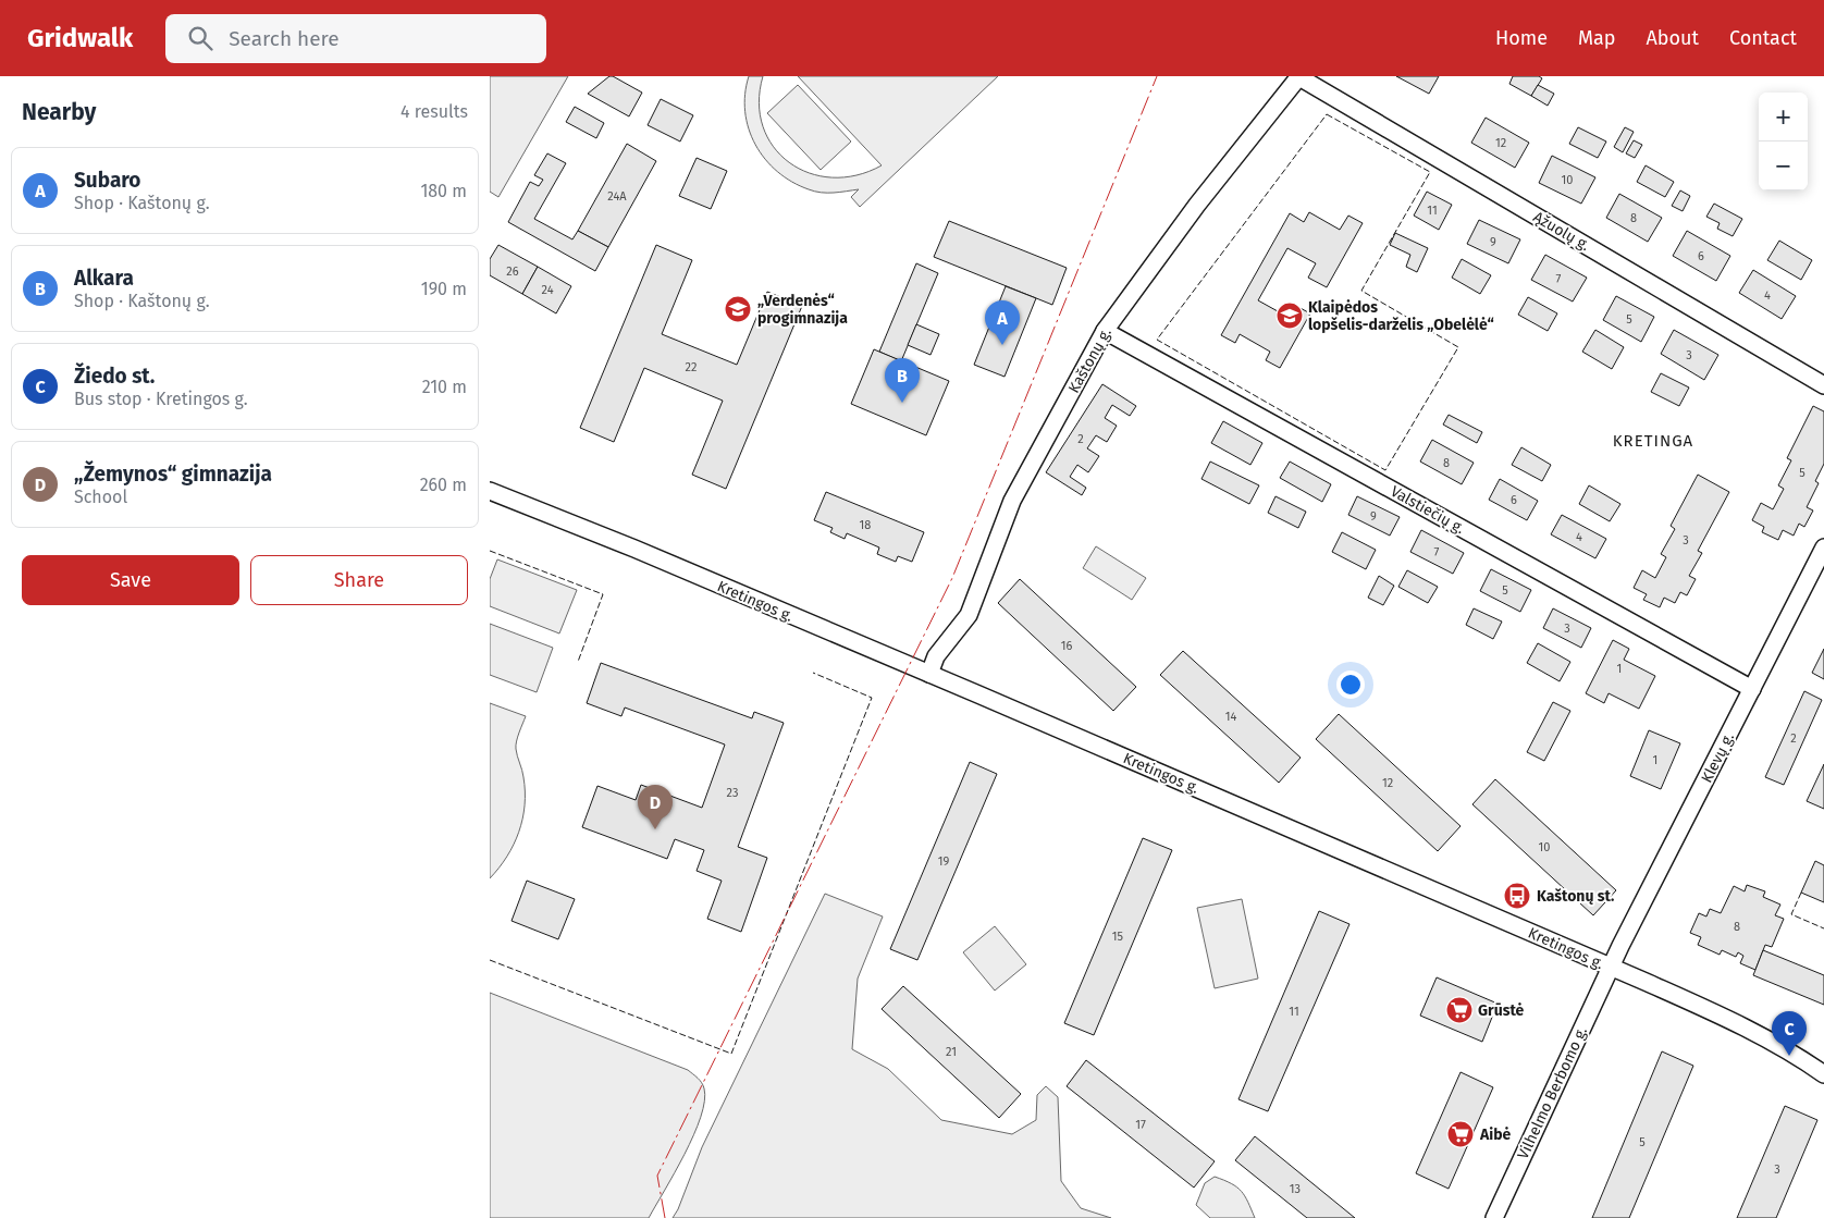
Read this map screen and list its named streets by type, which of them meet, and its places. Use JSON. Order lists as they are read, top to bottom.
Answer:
{
  "streets": {
    "street": [
      "Ąžuolų g.",
      "Kaštonų g.",
      "Valstiečių g.",
      "Kretingos g.",
      "Klevų g.",
      "Vilhelmo Berbomo g."
    ]
  },
  "crossings": [
    ["Ąžuolų g.", "Kaštonų g."],
    ["Kaštonų g.", "Valstiečių g."],
    ["Kaštonų g.", "Kretingos g."],
    ["Valstiečių g.", "Klevų g."],
    ["Kretingos g.", "Klevų g."],
    ["Kretingos g.", "Vilhelmo Berbomo g."],
    ["Klevų g.", "Vilhelmo Berbomo g."]
  ],
  "districts": ["KRETINGA"],
  "places": {
    "school or university": ["„Verdenės“ progimnazija", "Klaipėdos lopšelis-darželis „Obelėlė“"],
    "bus stop": ["Kaštonų st."],
    "supermarket": ["Grūstė", "Aibė"]
  },
  "house_numbers": [
    "12",
    "10",
    "24A",
    "11",
    "8",
    "9",
    "6",
    "26",
    "7",
    "24",
    "4",
    "5",
    "3",
    "22",
    "2",
    "8",
    "5",
    "6",
    "9",
    "18",
    "4",
    "3",
    "7",
    "5",
    "3",
    "16",
    "1",
    "14",
    "2",
    "1",
    "12",
    "23",
    "10",
    "19",
    "8",
    "15",
    "11",
    "21",
    "17",
    "5",
    "3",
    "13"
  ],
  "page": {
    "header": "Gridwalk",
    "search": "Search here",
    "nav": [
      "Home",
      "Map",
      "About",
      "Contact"
    ],
    "heading": ["Nearby", "4 results"],
    "map_buttons": ["+", "−"],
    "list": [
      {
        "mark": "A",
        "name": "Subaro",
        "note": "Shop · Kaštonų g.",
        "value": "180 m"
      },
      {
        "mark": "B",
        "name": "Alkara",
        "note": "Shop · Kaštonų g.",
        "value": "190 m"
      },
      {
        "mark": "C",
        "name": "Žiedo st.",
        "note": "Bus stop · Kretingos g.",
        "value": "210 m"
      },
      {
        "mark": "D",
        "name": "„Žemynos“ gimnazija",
        "note": "School",
        "value": "260 m"
      }
    ],
    "pins": [
      "A",
      "B",
      "D",
      "C"
    ],
    "buttons": ["Save", "Share"]
  }
}
